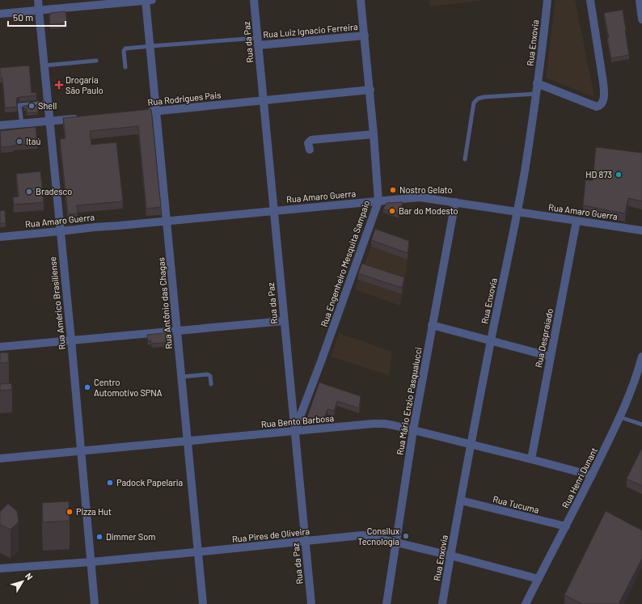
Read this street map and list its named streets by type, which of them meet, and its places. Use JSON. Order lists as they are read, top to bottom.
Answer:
{
  "streets": {
    "street": [
      "Rua Luiz Ignacio Ferreira",
      "Rua da Paz",
      "Rua Enxovia",
      "Rua Rodrigues Pais",
      "Rua Amaro Guerra",
      "Rua Engenheiro Mesquita Sampaio",
      "Rua Américo Brasiliense",
      "Rua Antônio das Chagas",
      "Rua Despraiado",
      "Rua Mário Enzio Pasqualucci",
      "Rua Bento Barbosa",
      "Rua Henri Dunant",
      "Rua Tucuma",
      "Rua Pires de Oliveira"
    ]
  },
  "crossings": [
    ["Rua Luiz Ignacio Ferreira", "Rua da Paz"],
    ["Rua Luiz Ignacio Ferreira", "Rua Engenheiro Mesquita Sampaio"],
    ["Rua da Paz", "Rua Rodrigues Pais"],
    ["Rua da Paz", "Rua Amaro Guerra"],
    ["Rua da Paz", "Rua Engenheiro Mesquita Sampaio"],
    ["Rua da Paz", "Rua Bento Barbosa"],
    ["Rua da Paz", "Rua Pires de Oliveira"],
    ["Rua Enxovia", "Rua Amaro Guerra"],
    ["Rua Enxovia", "Rua Bento Barbosa"],
    ["Rua Enxovia", "Rua Tucuma"],
    ["Rua Enxovia", "Rua Pires de Oliveira"],
    ["Rua Rodrigues Pais", "Rua Engenheiro Mesquita Sampaio"],
    ["Rua Rodrigues Pais", "Rua Antônio das Chagas"],
    ["Rua Amaro Guerra", "Rua Engenheiro Mesquita Sampaio"],
    ["Rua Amaro Guerra", "Rua Américo Brasiliense"],
    ["Rua Amaro Guerra", "Rua Antônio das Chagas"],
    ["Rua Amaro Guerra", "Rua Despraiado"],
    ["Rua Amaro Guerra", "Rua Mário Enzio Pasqualucci"],
    ["Rua Engenheiro Mesquita Sampaio", "Rua Bento Barbosa"],
    ["Rua Américo Brasiliense", "Rua Bento Barbosa"],
    ["Rua Américo Brasiliense", "Rua Pires de Oliveira"],
    ["Rua Antônio das Chagas", "Rua Bento Barbosa"],
    ["Rua Antônio das Chagas", "Rua Pires de Oliveira"],
    ["Rua Despraiado", "Rua Bento Barbosa"],
    ["Rua Mário Enzio Pasqualucci", "Rua Bento Barbosa"],
    ["Rua Mário Enzio Pasqualucci", "Rua Pires de Oliveira"],
    ["Rua Bento Barbosa", "Rua Henri Dunant"],
    ["Rua Henri Dunant", "Rua Tucuma"],
    ["Rua Henri Dunant", "Rua Pires de Oliveira"]
  ],
  "places": {
    "health": ["Drogaria São Paulo"],
    "other": [
      "Shell",
      "Itaú",
      "HD 873",
      "Nostro Gelato",
      "Bradesco",
      "Bar do Modesto",
      "Centro Automotivo SPNA",
      "Padock Papelaria",
      "Pizza Hut",
      "Consilux Tecnologia",
      "Dimmer Som"
    ]
  },
  "scale_bar": "50 m",
  "north": "top right"
}
